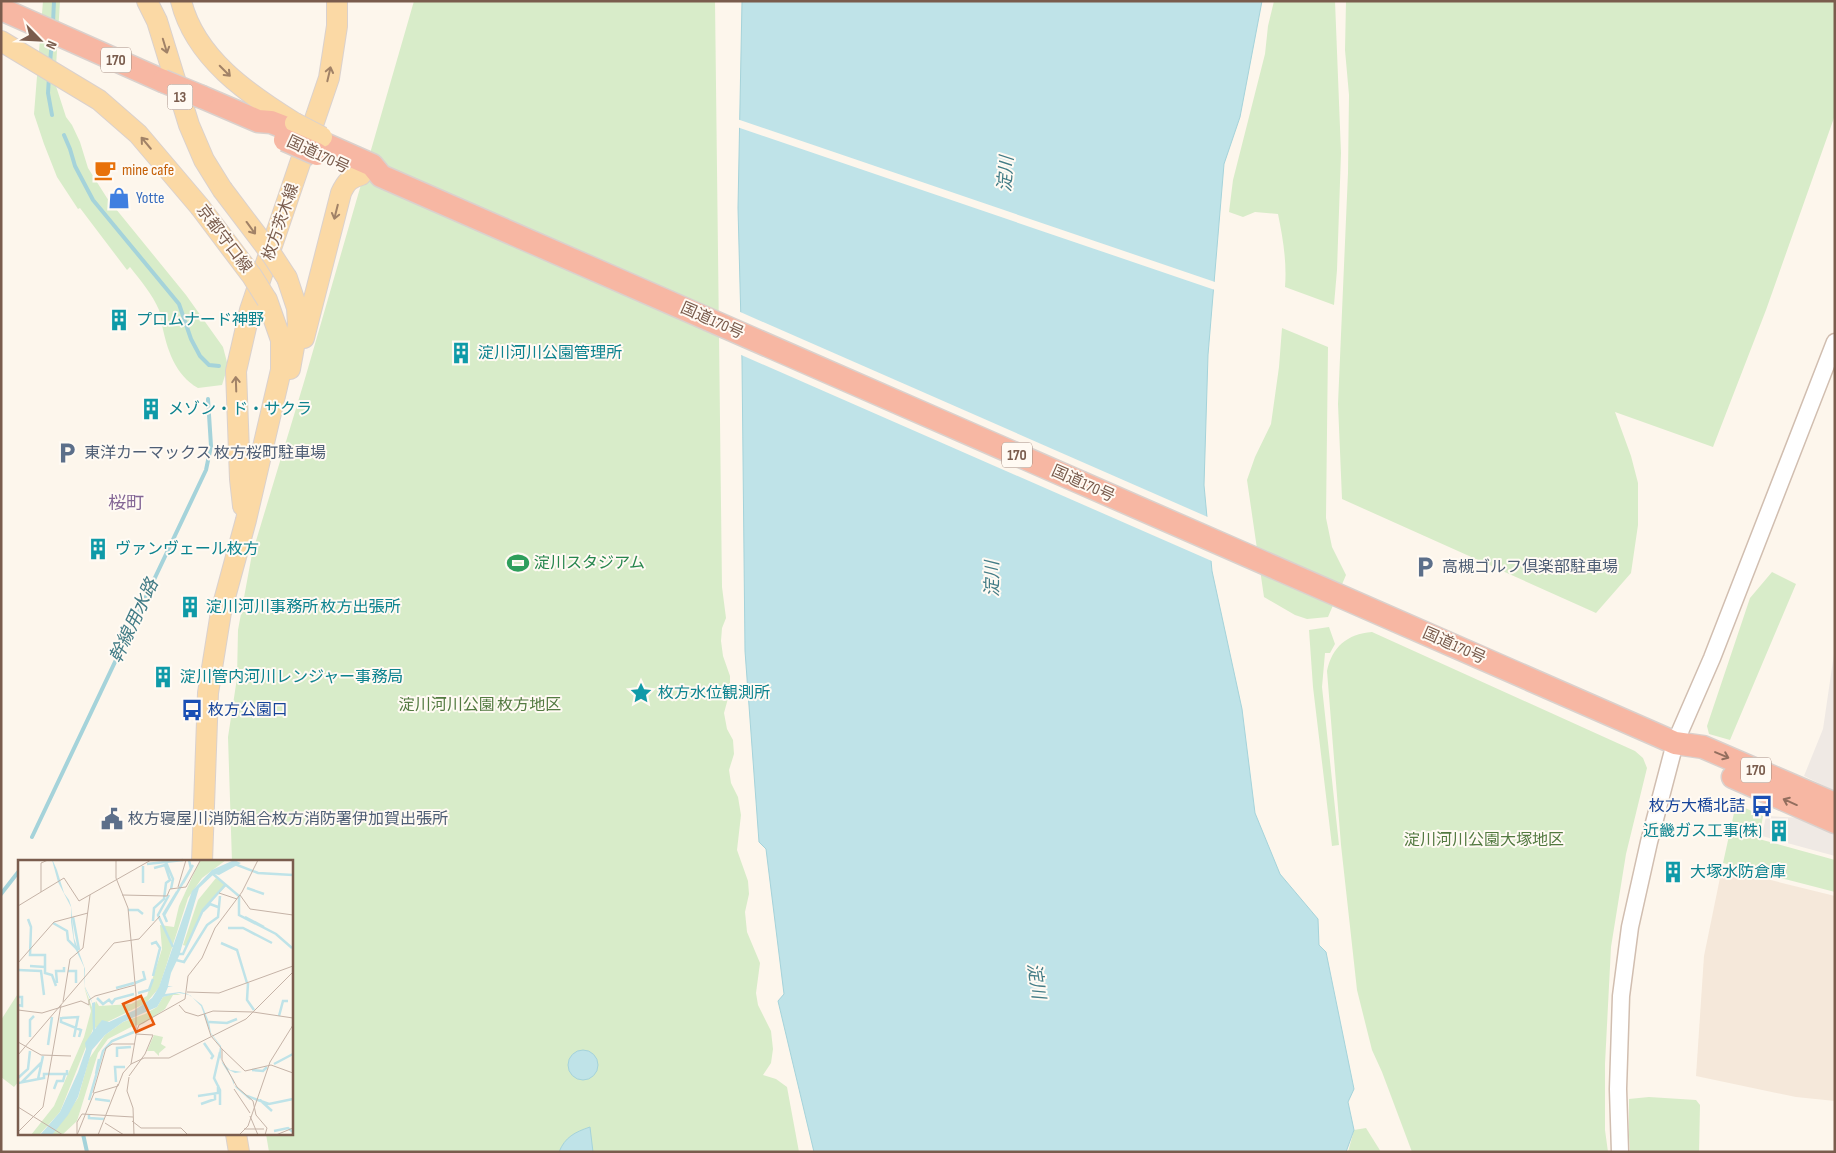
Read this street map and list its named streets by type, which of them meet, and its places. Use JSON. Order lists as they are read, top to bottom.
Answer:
{
  "streets": {
    "highway": ["170", "国道170号"],
    "main road": ["13", "枚方茨木線", "京都守口線"]
  },
  "crossings": [
    ["枚方茨木線", "京都守口線"]
  ],
  "districts": ["桜町"],
  "water": ["淀川", "幹線用水路"],
  "parks": ["淀川河川公園 枚方地区", "淀川河川公園大塚地区"],
  "places": {
    "cafe": ["mine cafe"],
    "shop": ["Yotte"],
    "building": [
      "プロムナード神野",
      "淀川河川公園管理所",
      "メゾン・ド・サクラ",
      "ヴァンヴェール枚方",
      "淀川河川事務所 枚方出張所",
      "淀川管内河川レンジャー事務局",
      "近畿ガス工事(株)",
      "大塚水防倉庫"
    ],
    "parking": ["東洋カーマックス 枚方桜町駐車場", "高槻ゴルフ倶楽部駐車場"],
    "sports": ["淀川スタジアム"],
    "place": ["枚方水位観測所"],
    "bus stop": ["枚方公園口", "枚方大橋北詰"],
    "public building": ["枚方寝屋川消防組合枚方消防署伊加賀出張所"]
  },
  "north": "bottom right"
}
